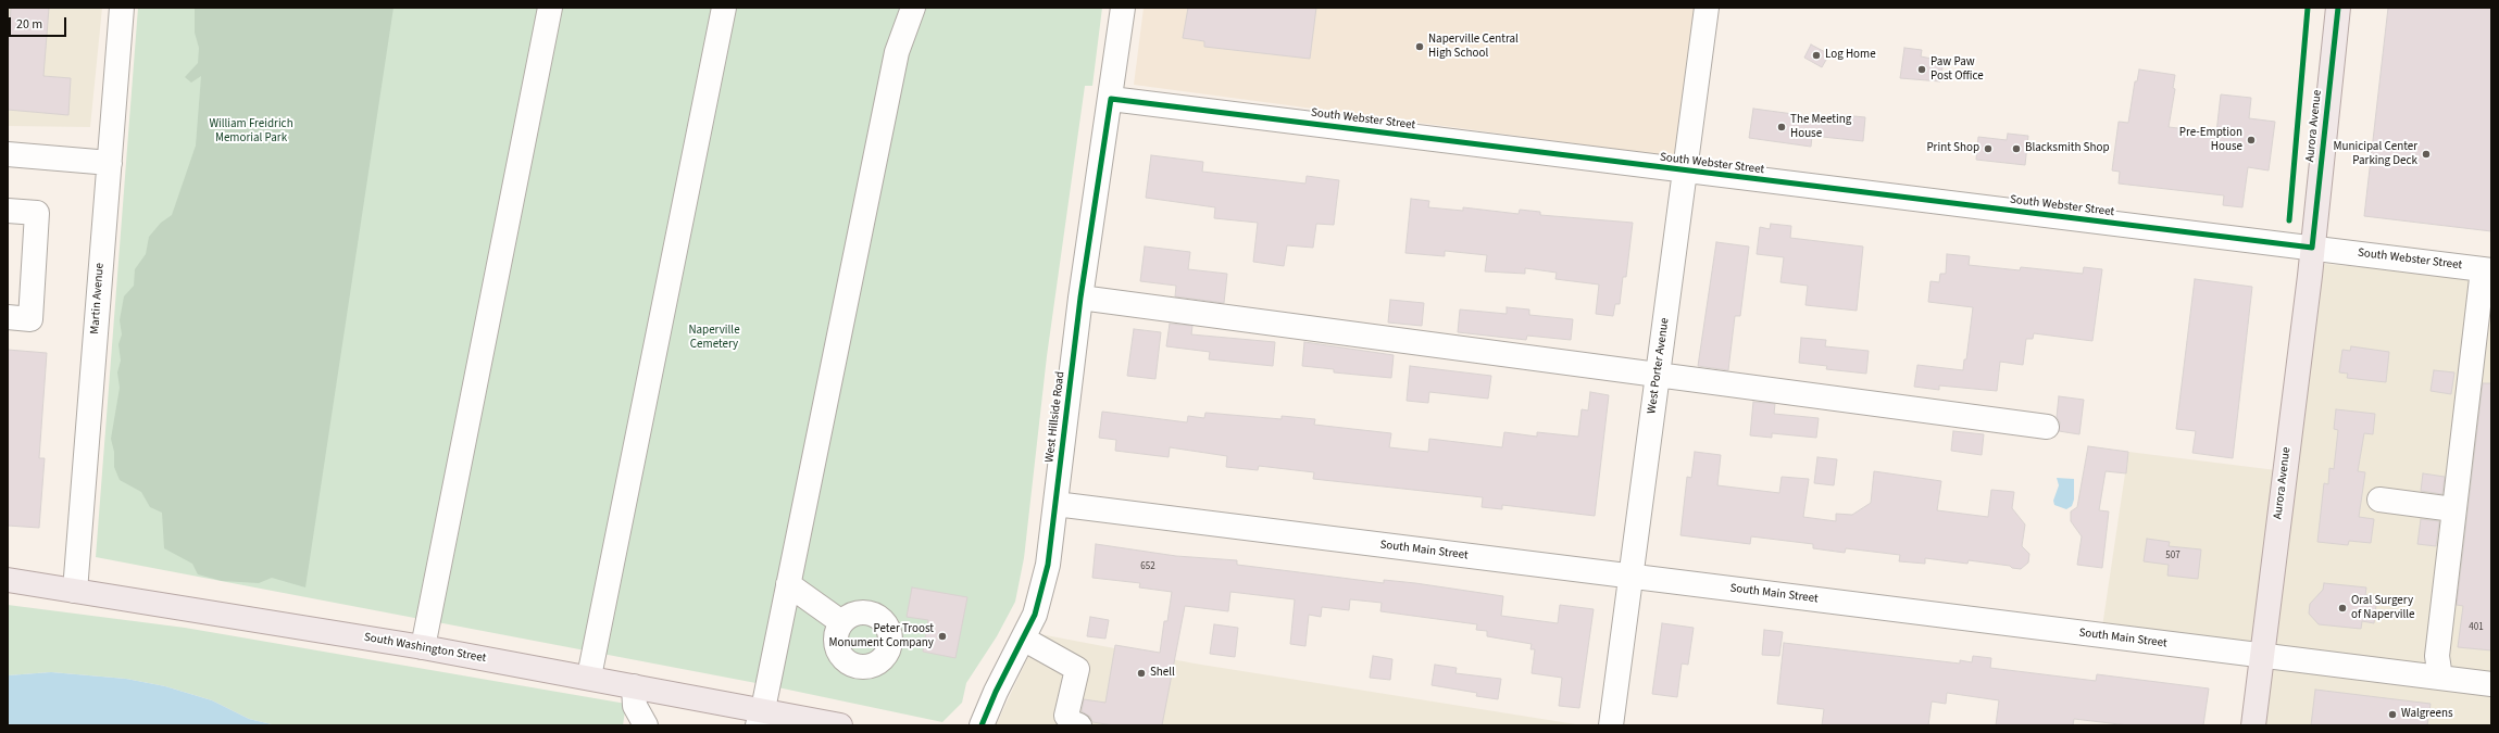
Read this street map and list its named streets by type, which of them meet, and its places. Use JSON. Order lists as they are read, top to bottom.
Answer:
{
  "streets": {
    "main road": ["Aurora Avenue", "South Washington Street"],
    "street": [
      "South Webster Street",
      "Martin Avenue",
      "West Porter Avenue",
      "West Hillside Road",
      "South Main Street"
    ]
  },
  "crossings": [
    ["South Webster Street", "Aurora Avenue"],
    ["South Webster Street", "West Porter Avenue"],
    ["South Webster Street", "West Hillside Road"],
    ["Aurora Avenue", "South Main Street"],
    ["Martin Avenue", "South Washington Street"],
    ["West Porter Avenue", "South Main Street"],
    ["West Hillside Road", "South Main Street"]
  ],
  "parks": ["William Freidrich Memorial Park", "Naperville Cemetery"],
  "places": [
    "Naperville Central High School",
    "Log Home",
    "Paw Paw Post Office",
    "The Meeting House",
    "Pre-Emption House",
    "Print Shop",
    "Blacksmith Shop",
    "Municipal Center Parking Deck",
    "Oral Surgery of Naperville",
    "Peter Troost Monument Company",
    "Shell",
    "Walgreens"
  ],
  "house_numbers": ["507", "652", "401"],
  "scale_bar": "20 m"
}
